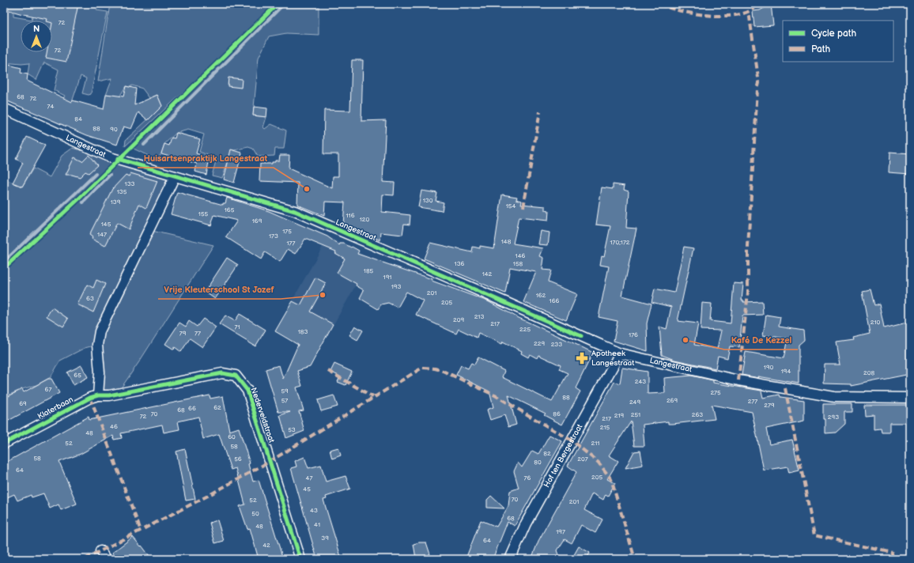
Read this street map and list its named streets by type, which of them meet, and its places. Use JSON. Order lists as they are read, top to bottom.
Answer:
{
  "streets": {
    "street": [
      "Langestraat",
      "Klaterbaan",
      "Nederveldstraat",
      "Hof ten Bergestraat"
    ]
  },
  "crossings": [
    ["Langestraat", "Hof ten Bergestraat"],
    ["Klaterbaan", "Nederveldstraat"]
  ],
  "places": {
    "other": ["Huisartsenpraktijk Langestraat", "Vrije Kleuterschool St Jozef", "Kafé De Kezzel"],
    "pharmacy": ["Apotheek Langestraat"]
  },
  "house_numbers": [
    "72",
    "72",
    "68",
    "72",
    "74",
    "84",
    "88",
    "90",
    "133",
    "135",
    "130",
    "139",
    "154",
    "165",
    "155",
    "116",
    "120",
    "169",
    "145",
    "175",
    "147",
    "173",
    "148",
    "170;172",
    "177",
    "146",
    "136",
    "158",
    "185",
    "142",
    "191",
    "193",
    "201",
    "162",
    "63",
    "166",
    "205",
    "213",
    "209",
    "210",
    "217",
    "71",
    "225",
    "183",
    "79",
    "77",
    "176",
    "229",
    "233",
    "190",
    "194",
    "208",
    "65",
    "243",
    "67",
    "59",
    "275",
    "88",
    "57",
    "269",
    "277",
    "249",
    "69",
    "279",
    "62",
    "66",
    "68",
    "70",
    "86",
    "251",
    "263",
    "219",
    "72",
    "293",
    "217",
    "46",
    "215",
    "53",
    "48",
    "60",
    "52",
    "211",
    "58",
    "82",
    "58",
    "56",
    "207",
    "80",
    "64",
    "205",
    "47",
    "76",
    "45",
    "70",
    "52",
    "201",
    "43",
    "50",
    "68",
    "41",
    "48",
    "197",
    "39",
    "64",
    "42"
  ],
  "legend": ["Cycle path", "Path"],
  "north": "top"
}
